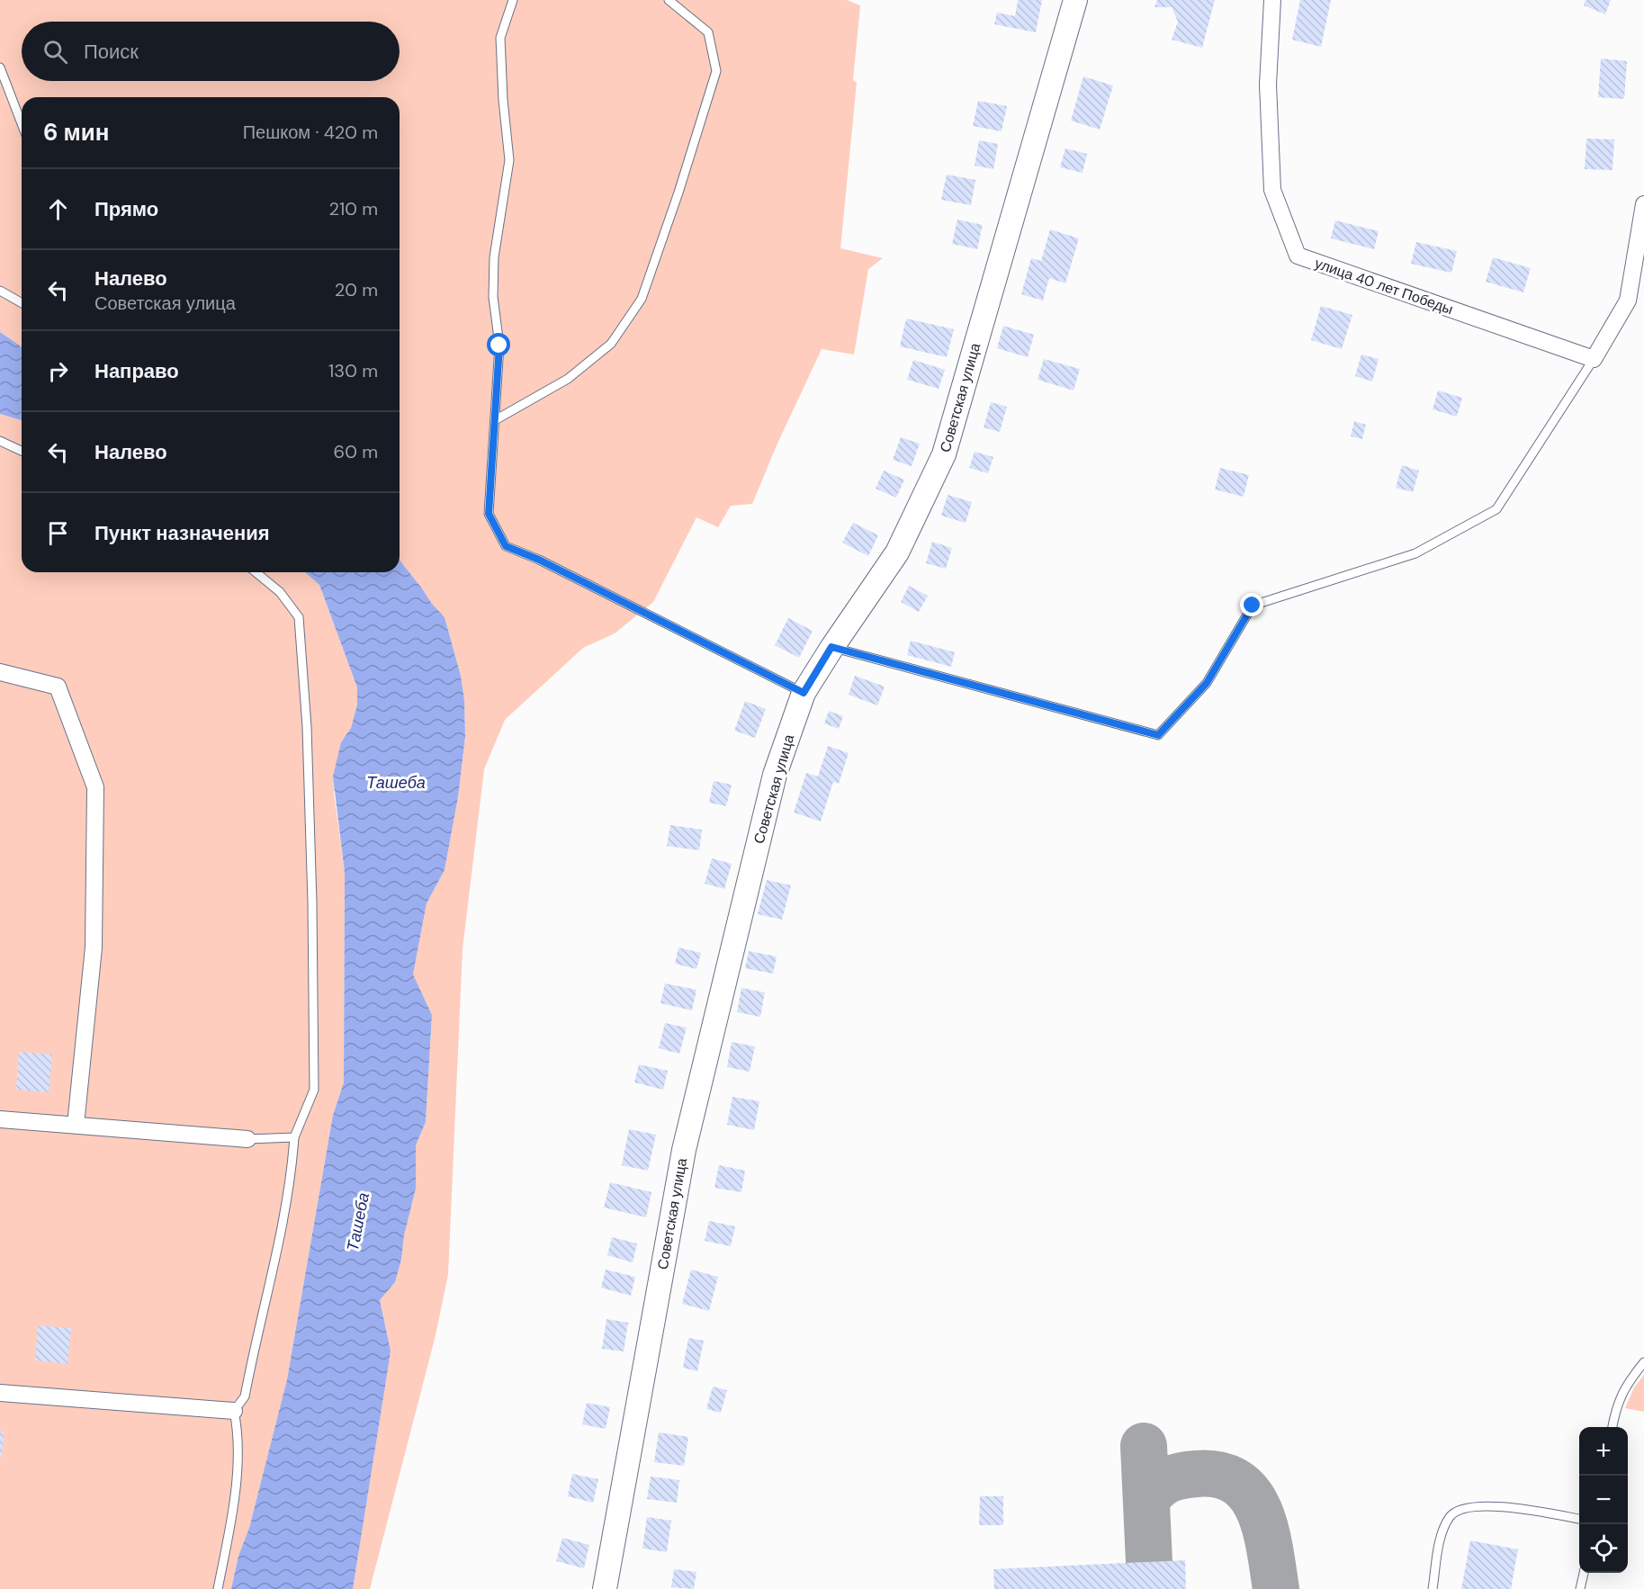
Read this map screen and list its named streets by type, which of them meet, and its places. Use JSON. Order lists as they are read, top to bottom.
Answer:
{
  "streets": {
    "street": ["улица 40 лет Победы", "Советская улица"]
  },
  "water": ["Ташеба"],
  "page": {
    "search": "Поиск",
    "heading": ["6 мин", "Пешком · 420 m"],
    "list": [
      ["Прямо", "210 m"],
      ["Налево", "Советская улица", "20 m"],
      ["Направо", "130 m"],
      ["Налево", "60 m"],
      "Пункт назначения"
    ],
    "map_buttons": ["+", "−"]
  }
}
